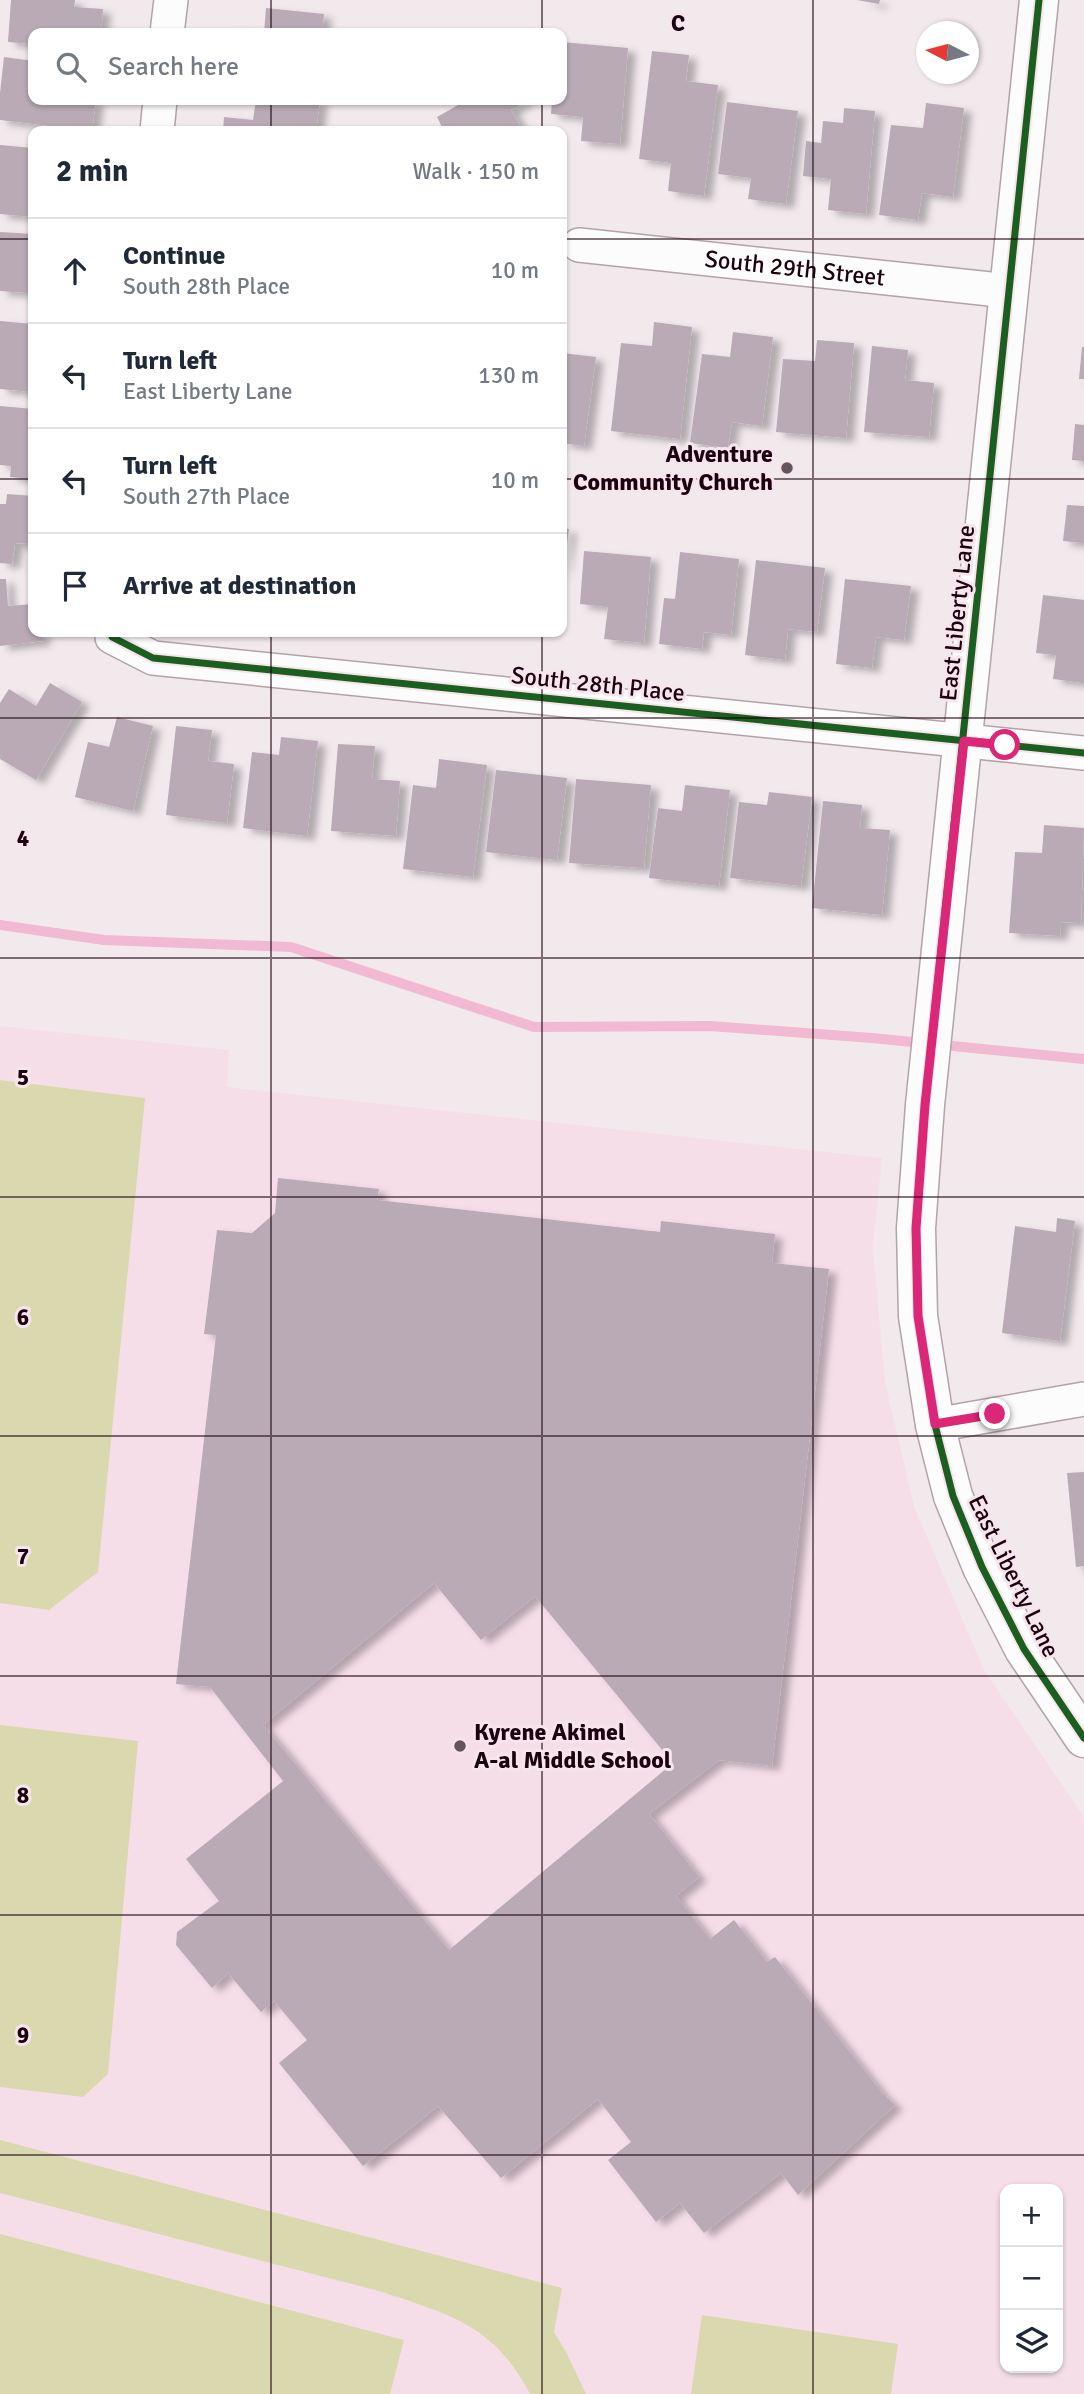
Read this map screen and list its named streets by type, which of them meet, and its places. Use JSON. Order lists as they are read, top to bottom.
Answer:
{
  "streets": {
    "street": ["South 29th Street", "East Liberty Lane", "South 28th Place"]
  },
  "crossings": [
    ["South 29th Street", "East Liberty Lane"],
    ["East Liberty Lane", "South 28th Place"]
  ],
  "places": ["Adventure Community Church", "Kyrene Akimel A-al Middle School"],
  "north": "left",
  "page": {
    "search": "Search here",
    "heading": ["2 min", "Walk · 150 m"],
    "list": [
      ["Continue", "South 28th Place", "10 m"],
      ["Turn left", "East Liberty Lane", "130 m"],
      ["Turn left", "South 27th Place", "10 m"],
      "Arrive at destination"
    ],
    "map_buttons": ["+", "−"]
  },
  "grid": {
    "columns": ["C"],
    "rows": [
      "4",
      "5",
      "6",
      "7",
      "8",
      "9"
    ]
  }
}
